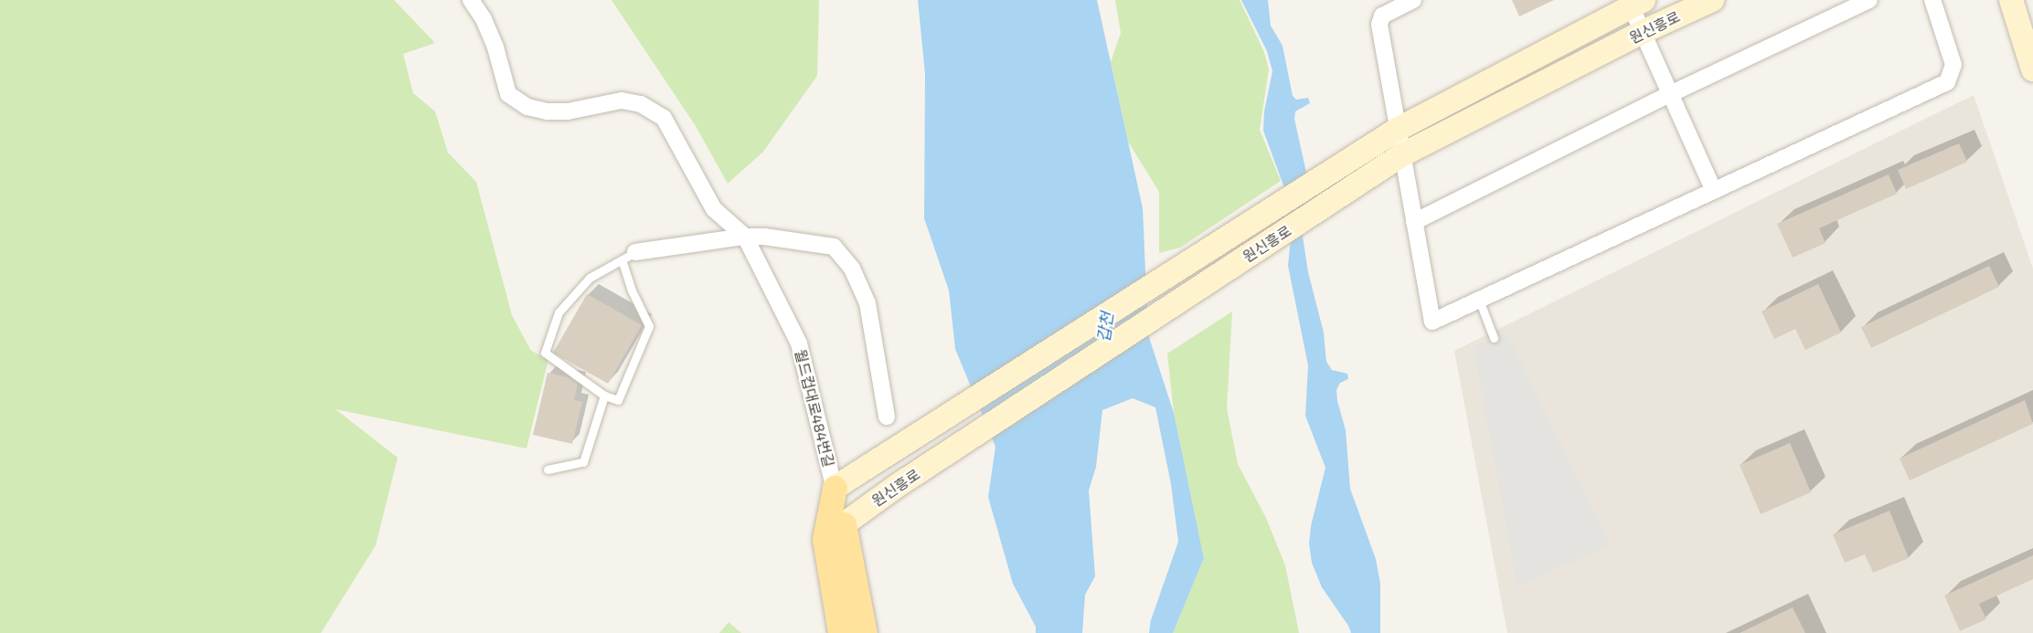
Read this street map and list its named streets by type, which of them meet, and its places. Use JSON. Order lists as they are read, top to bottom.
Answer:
{
  "streets": {
    "street": ["원신흥로", "월드컵대로484번길"]
  },
  "crossings": [
    ["원신흥로", "월드컵대로484번길"]
  ],
  "water": ["갑천"]
}
